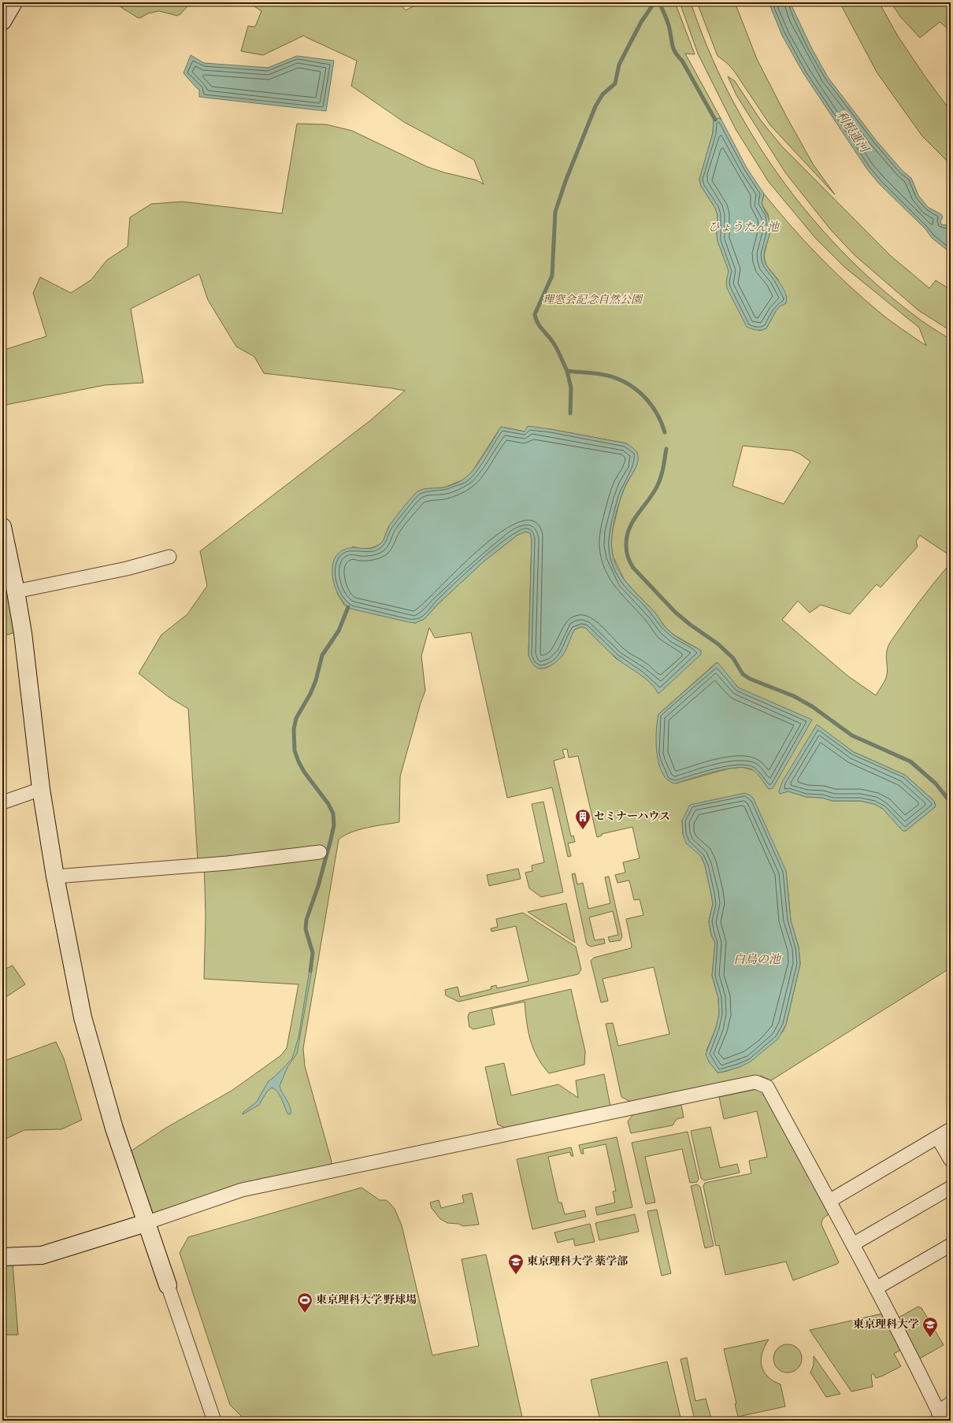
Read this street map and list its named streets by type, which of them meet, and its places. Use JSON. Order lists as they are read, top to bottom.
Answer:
{
  "water": ["利根運河", "ひょうたん池", "白鳥の池"],
  "parks": ["理窓会記念自然公園"],
  "places": {
    "building": ["セミナーハウス"],
    "school or university": ["東京理科大学 薬学部", "東京理科大学"],
    "sports": ["東京理科大学 野球場"]
  }
}
